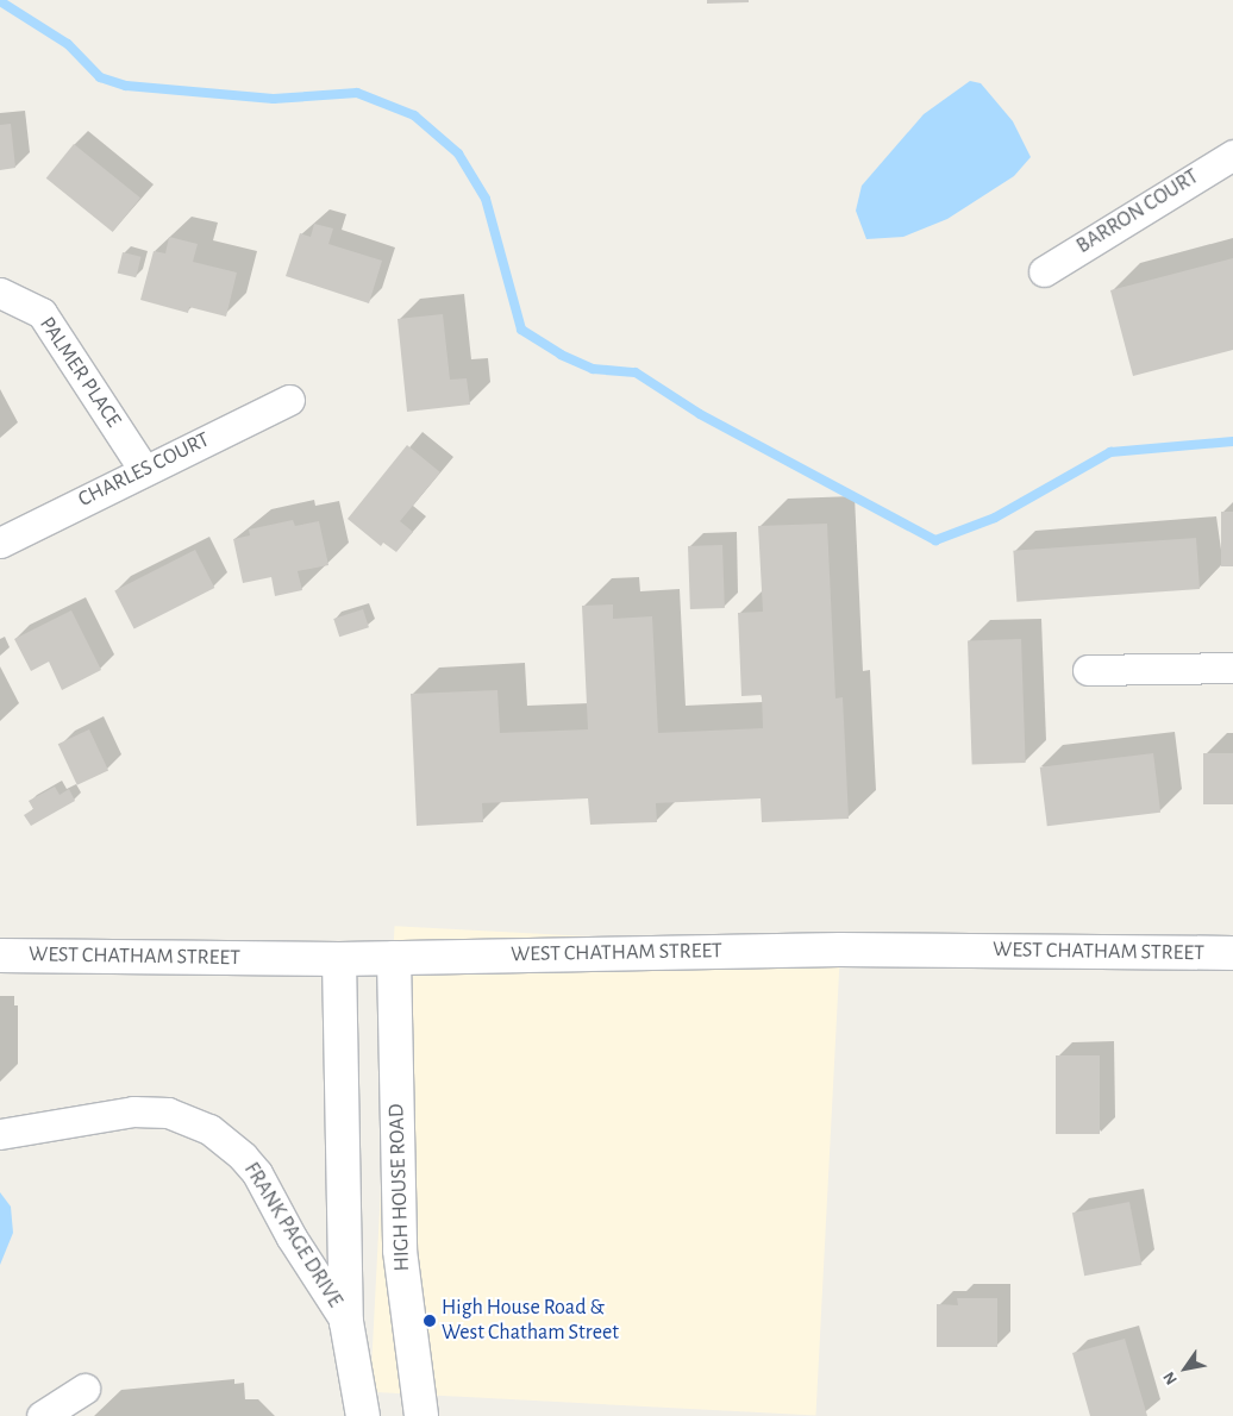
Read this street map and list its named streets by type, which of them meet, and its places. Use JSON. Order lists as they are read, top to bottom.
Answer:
{
  "streets": {
    "main road": ["WEST CHATHAM STREET", "HIGH HOUSE ROAD"],
    "street": [
      "BARRON COURT",
      "PALMER PLACE",
      "CHARLES COURT",
      "FRANK PAGE DRIVE"
    ]
  },
  "crossings": [
    ["PALMER PLACE", "CHARLES COURT"],
    ["WEST CHATHAM STREET", "HIGH HOUSE ROAD"]
  ],
  "places": ["High House Road & West Chatham Street"],
  "north": "bottom left"
}
